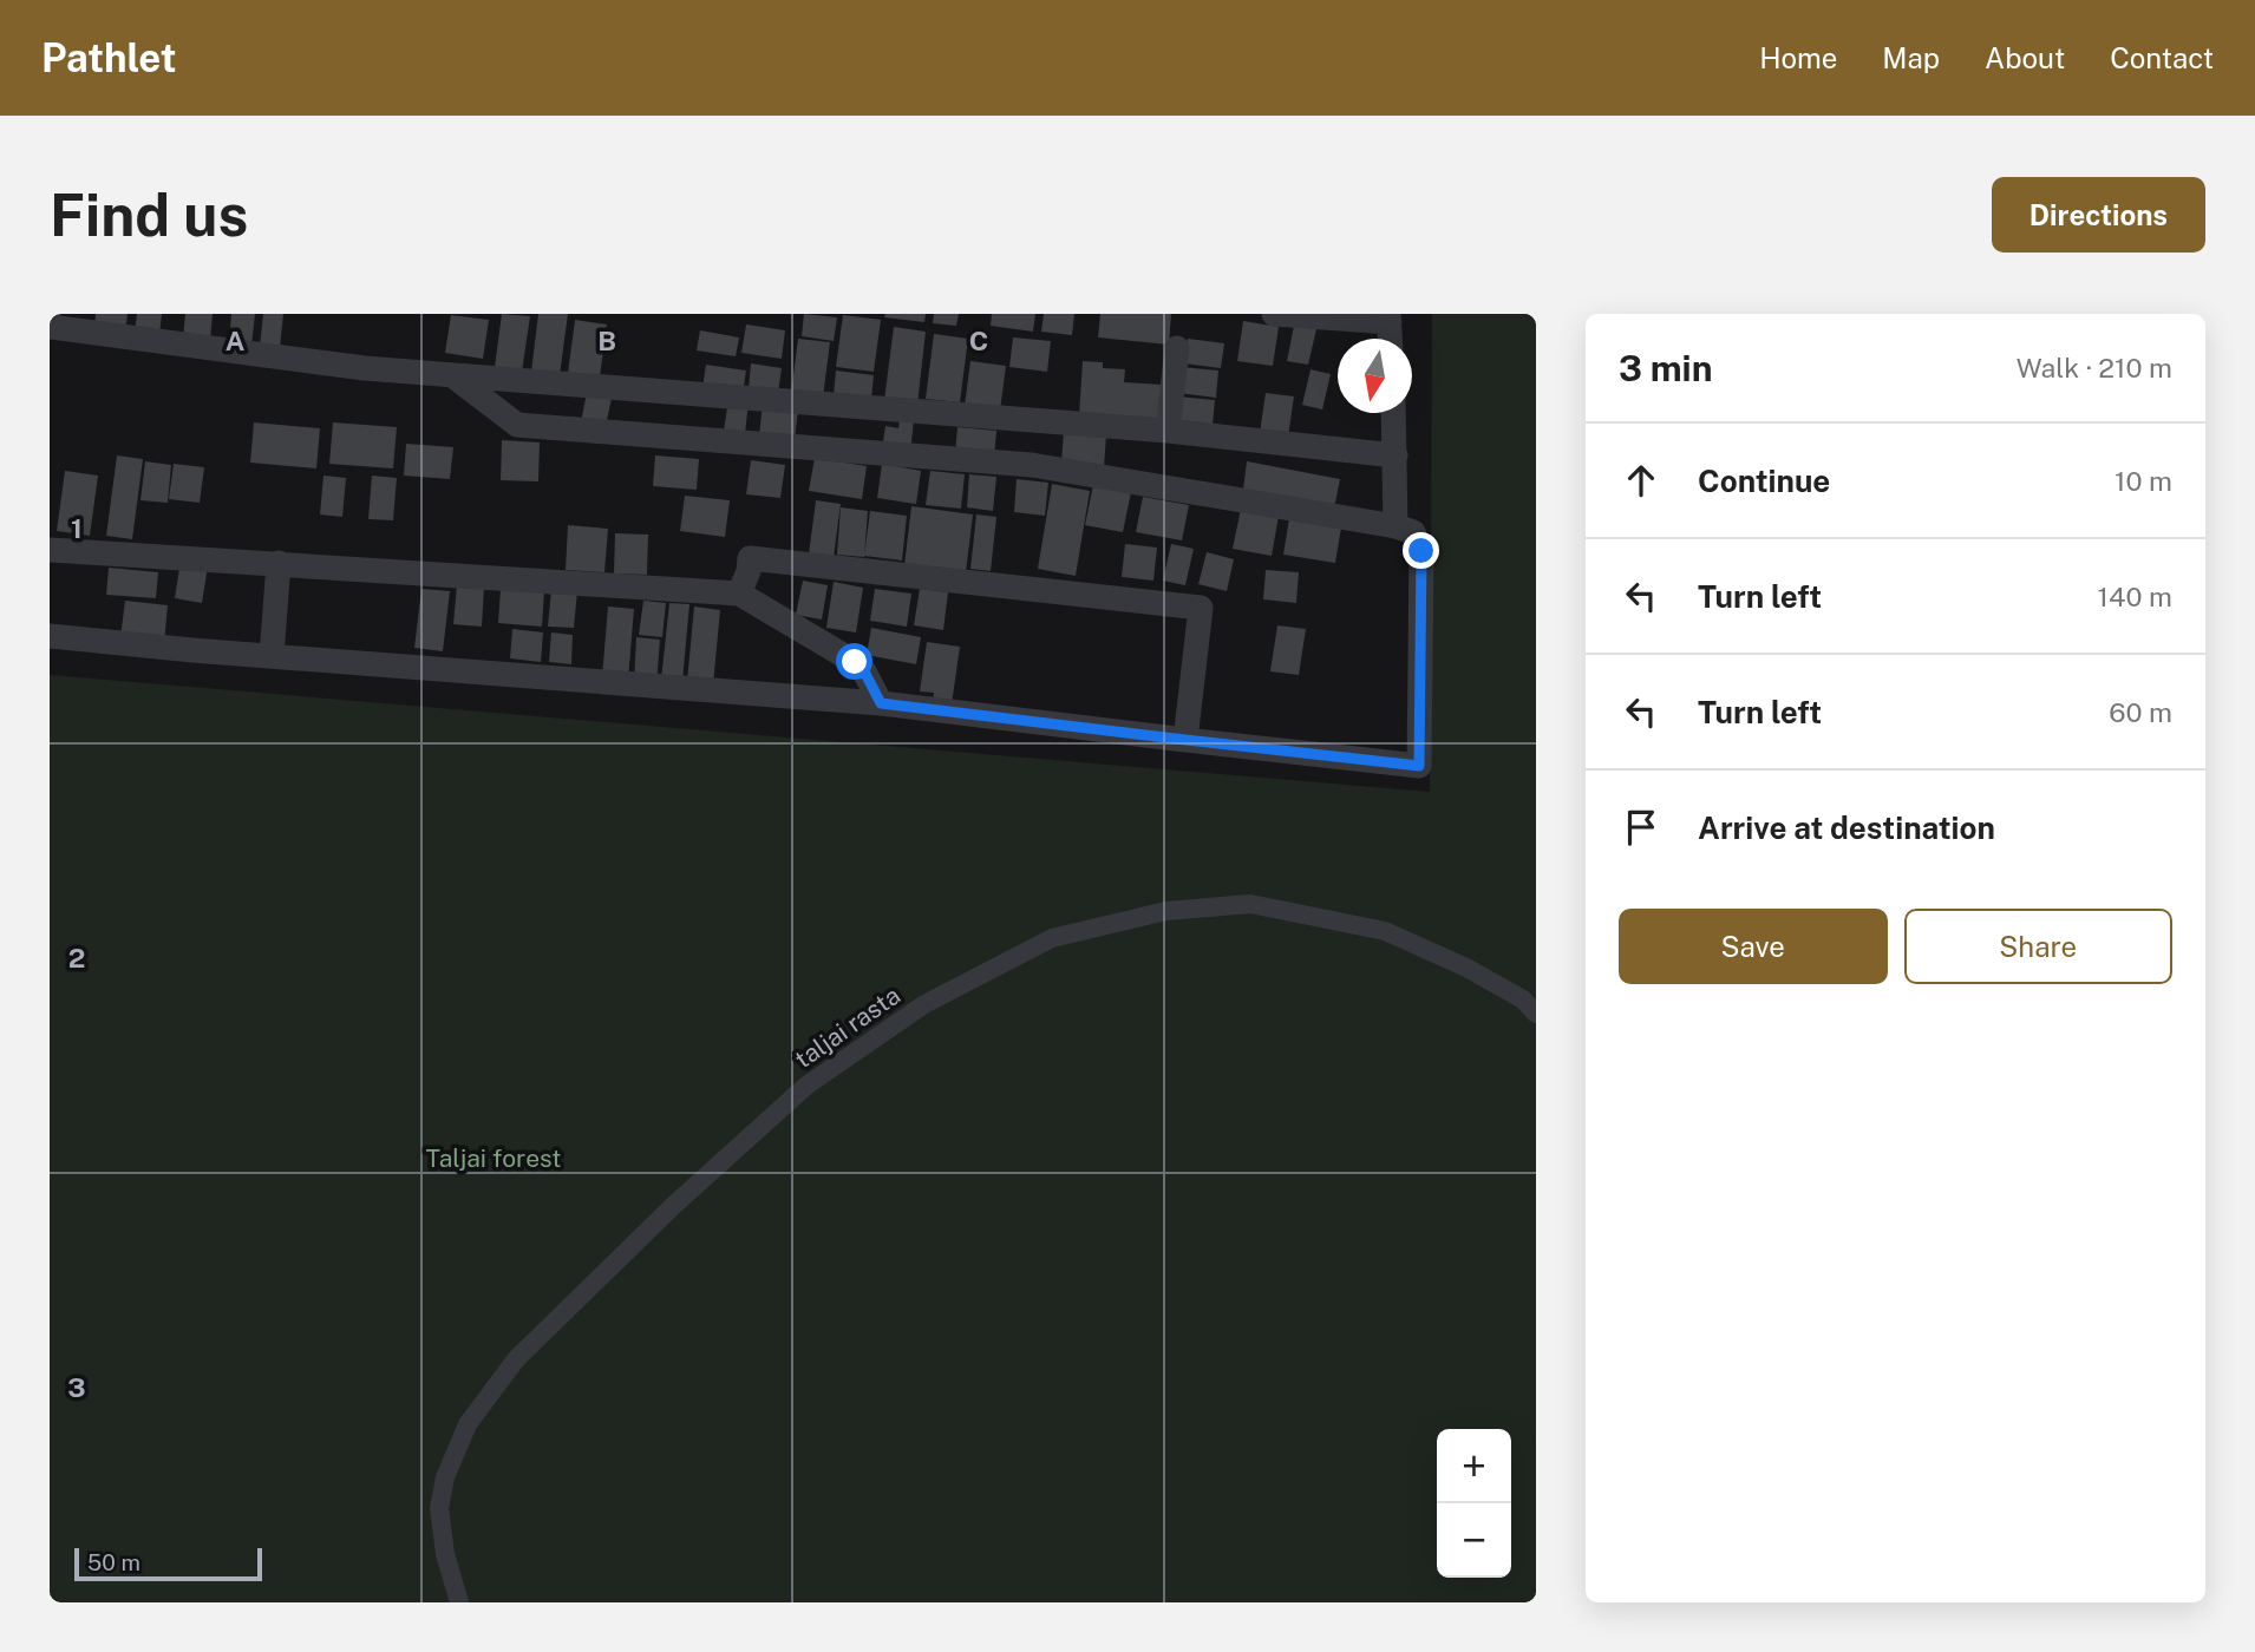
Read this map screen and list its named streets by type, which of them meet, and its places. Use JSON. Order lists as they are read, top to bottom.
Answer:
{
  "streets": {
    "street": ["taljai rasta"]
  },
  "parks": ["Taljai forest"],
  "scale_bar": "50 m",
  "north": "bottom",
  "page": {
    "header": "Pathlet",
    "nav": [
      "Home",
      "Map",
      "About",
      "Contact"
    ],
    "buttons": [
      "Directions",
      ["Save", "Share"]
    ],
    "title": "Find us",
    "heading": ["3 min", "Walk · 210 m"],
    "list": [
      ["Continue", "10 m"],
      ["Turn left", "140 m"],
      ["Turn left", "60 m"],
      "Arrive at destination"
    ],
    "map_buttons": ["+", "−"],
    "scale": "50 m"
  },
  "grid": {
    "columns": ["A", "B", "C"],
    "rows": ["1", "2", "3"]
  }
}
